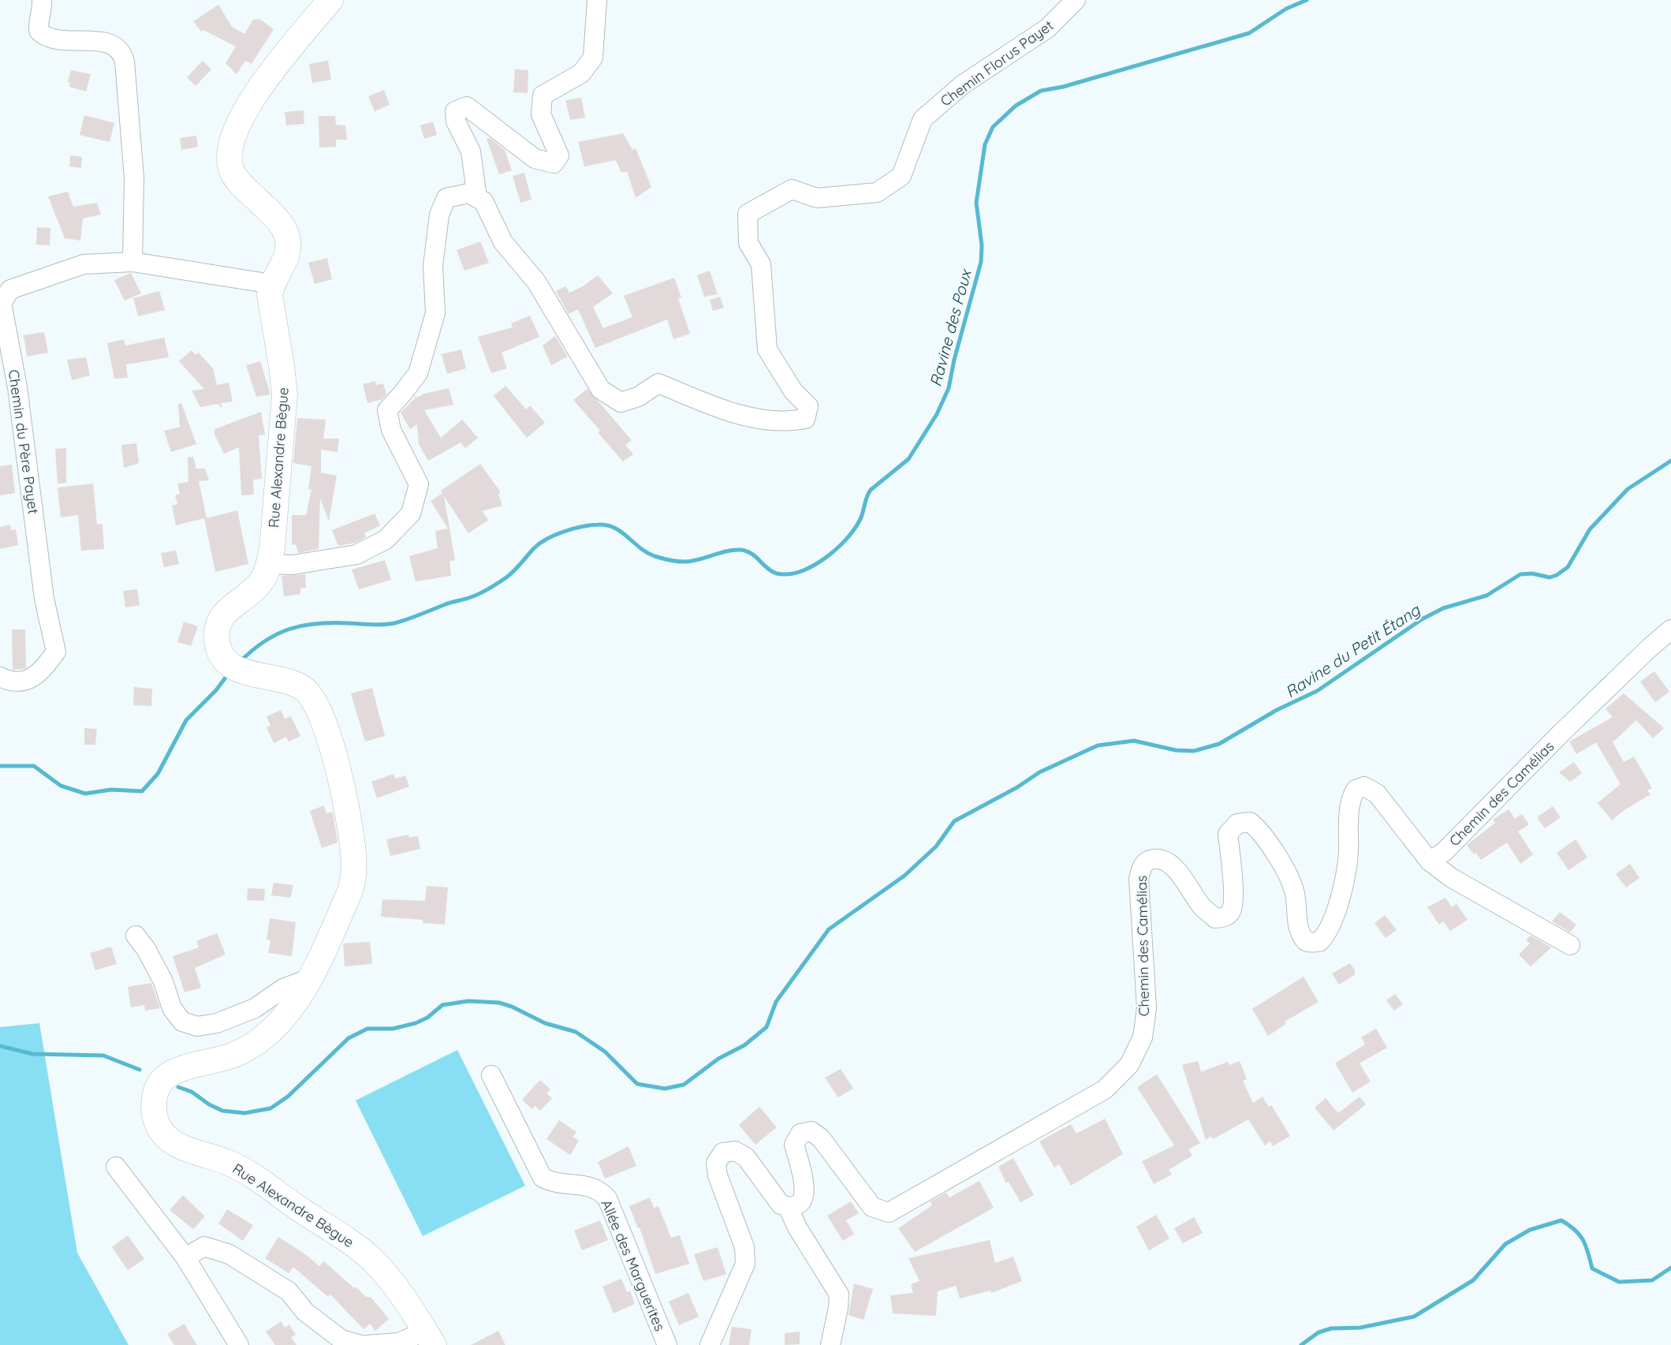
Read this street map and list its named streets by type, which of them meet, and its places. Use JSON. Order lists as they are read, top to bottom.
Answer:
{
  "streets": {
    "main road": ["Rue Alexandre Bègue"],
    "street": [
      "Chemin Florus Payet",
      "Chemin du Père Payet",
      "Chemin des Camélias",
      "Allée des Marguerites"
    ]
  },
  "crossings": [
    ["Chemin du Père Payet", "Rue Alexandre Bègue"]
  ],
  "water": ["Ravine des Poux", "Ravine du Petit Étang"]
}
